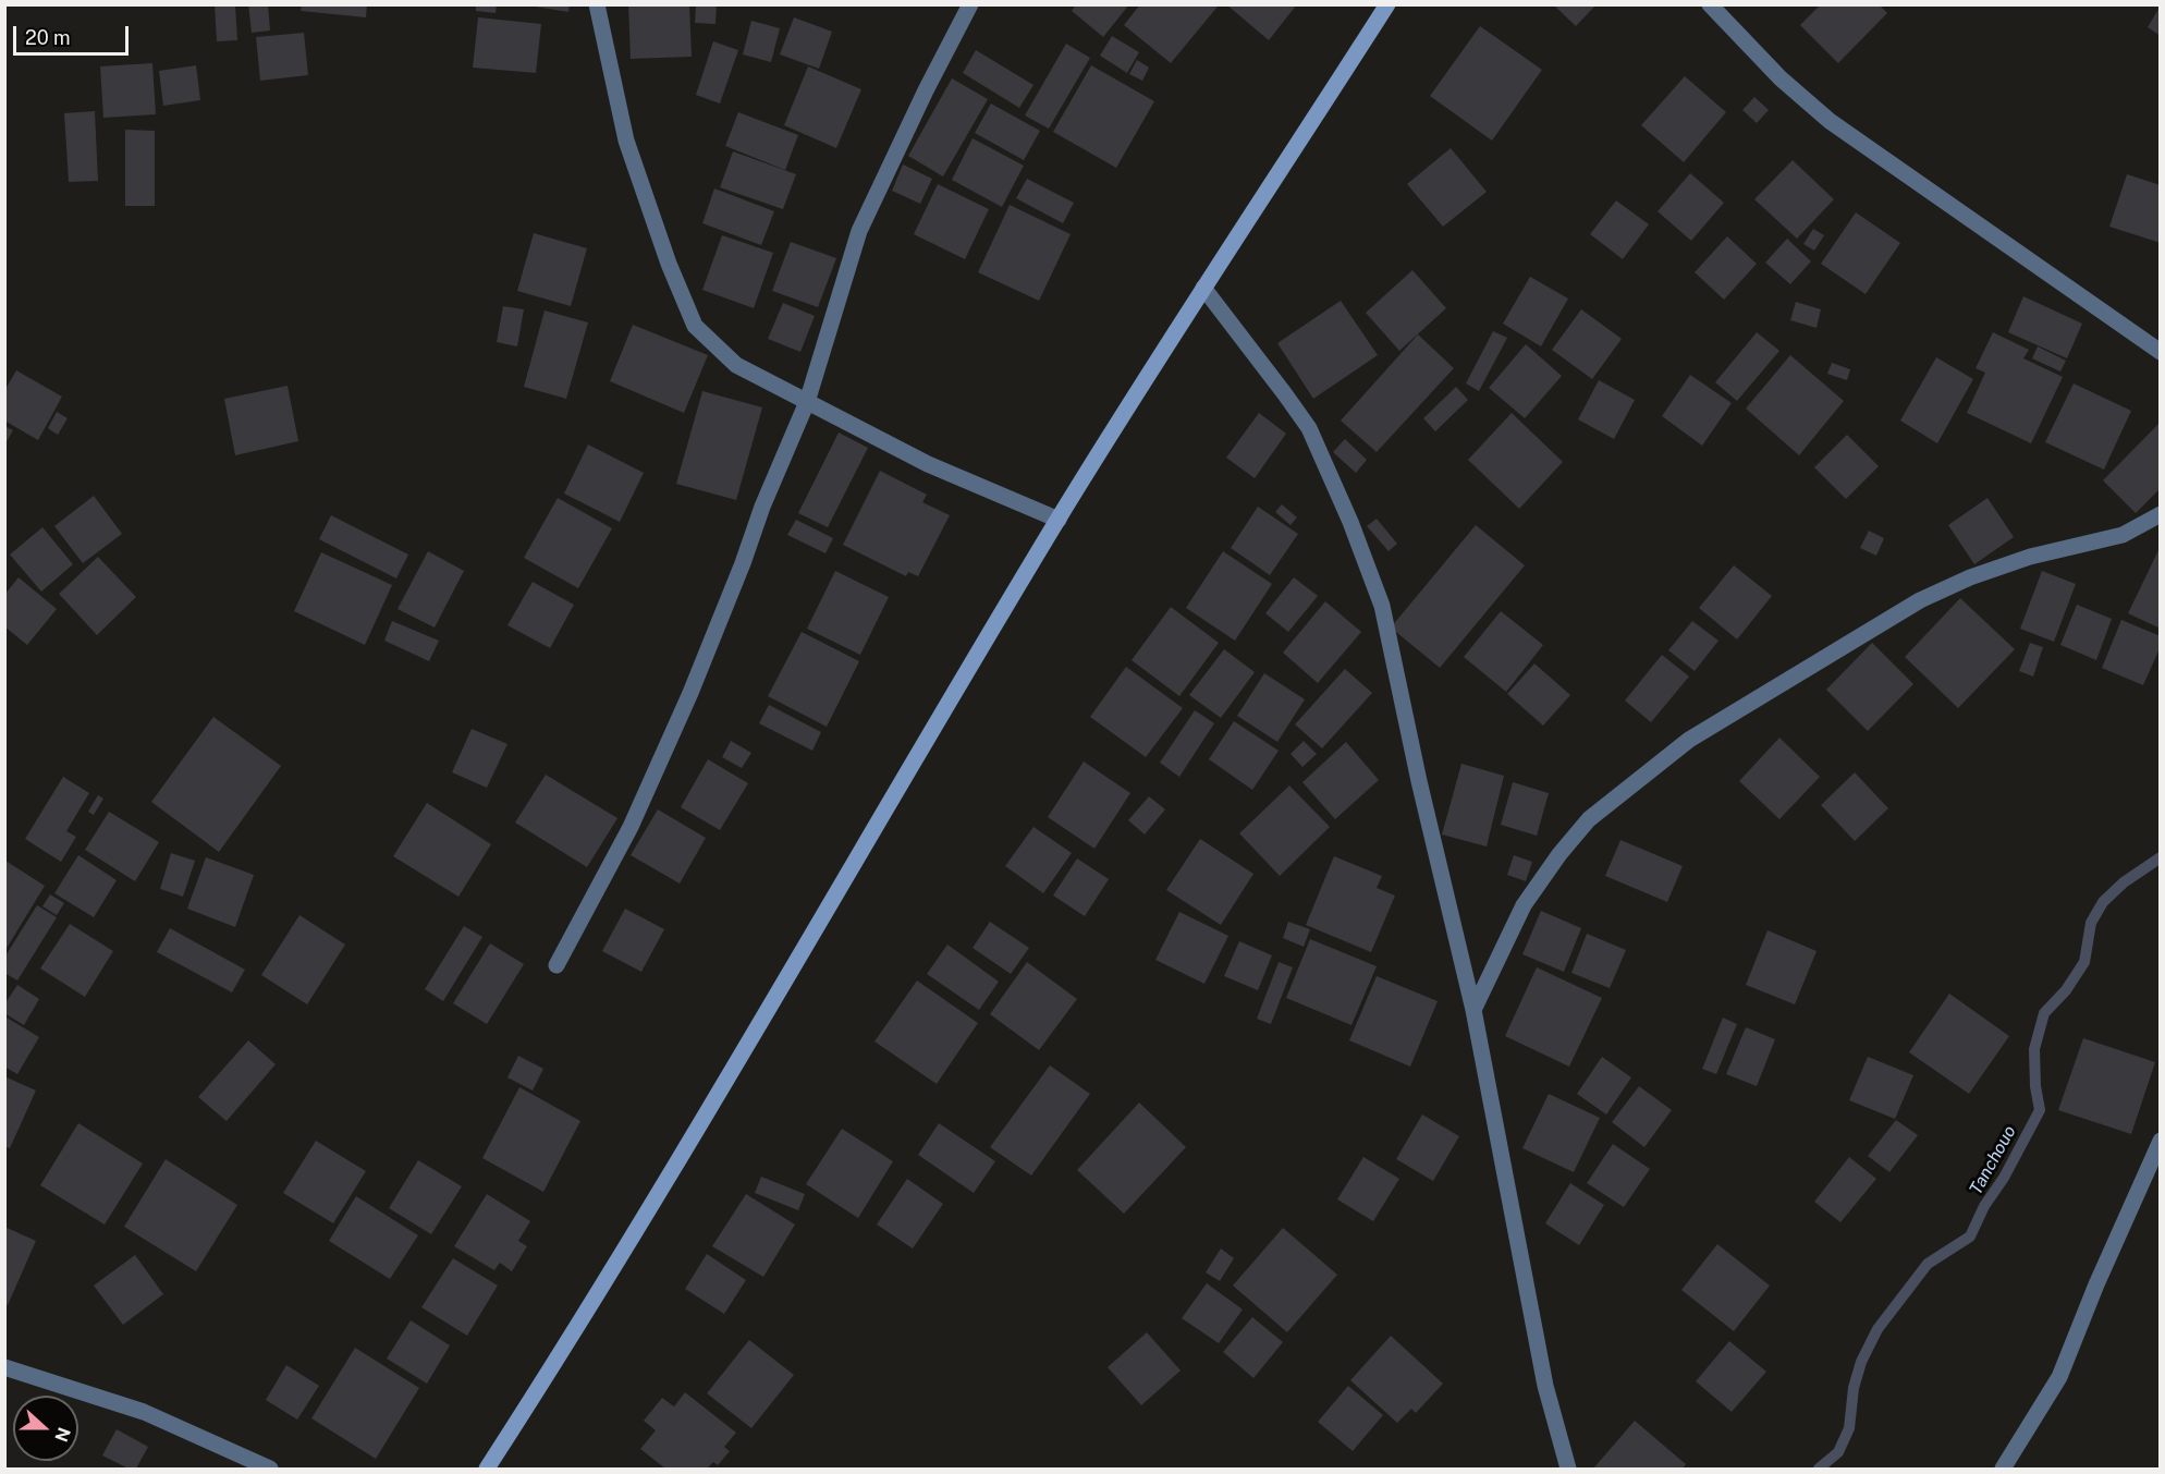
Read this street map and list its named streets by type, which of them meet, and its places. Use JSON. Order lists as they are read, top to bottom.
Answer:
{
  "water": ["Tanchouo"],
  "scale_bar": "20 m",
  "north": "right"
}
